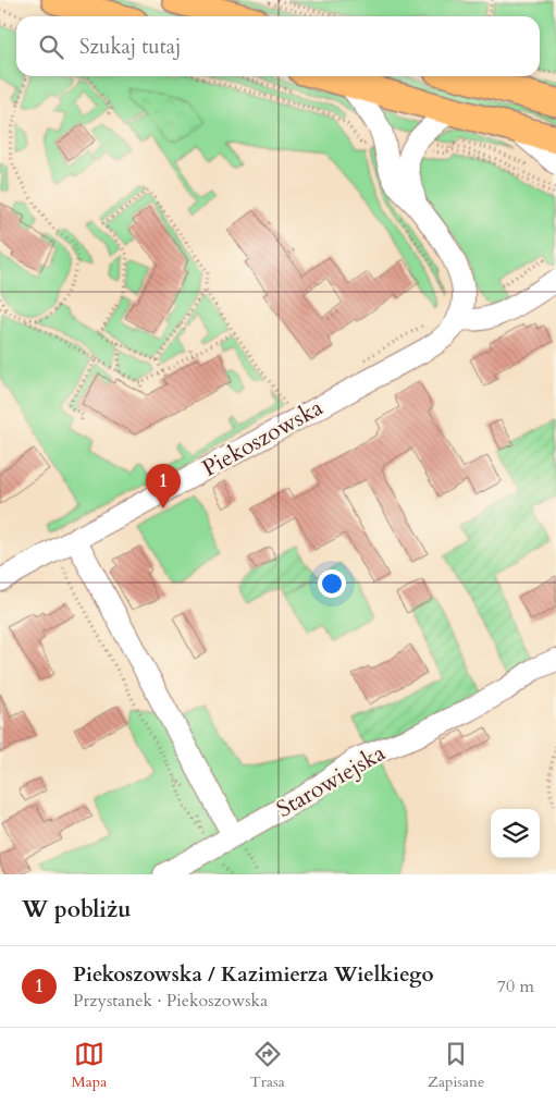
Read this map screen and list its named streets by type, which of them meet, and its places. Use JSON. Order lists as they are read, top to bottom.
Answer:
{
  "streets": {
    "street": ["Piekoszowska", "Starowiejska"]
  },
  "page": {
    "search": "Szukaj tutaj",
    "pins": "1",
    "heading": "W pobliżu",
    "list": [
      {
        "mark": "1",
        "name": "Piekoszowska / Kazimierza Wielkiego",
        "note": "Przystanek · Piekoszowska",
        "value": "70 m"
      }
    ],
    "nav": ["Mapa", "Trasa", "Zapisane"]
  }
}
